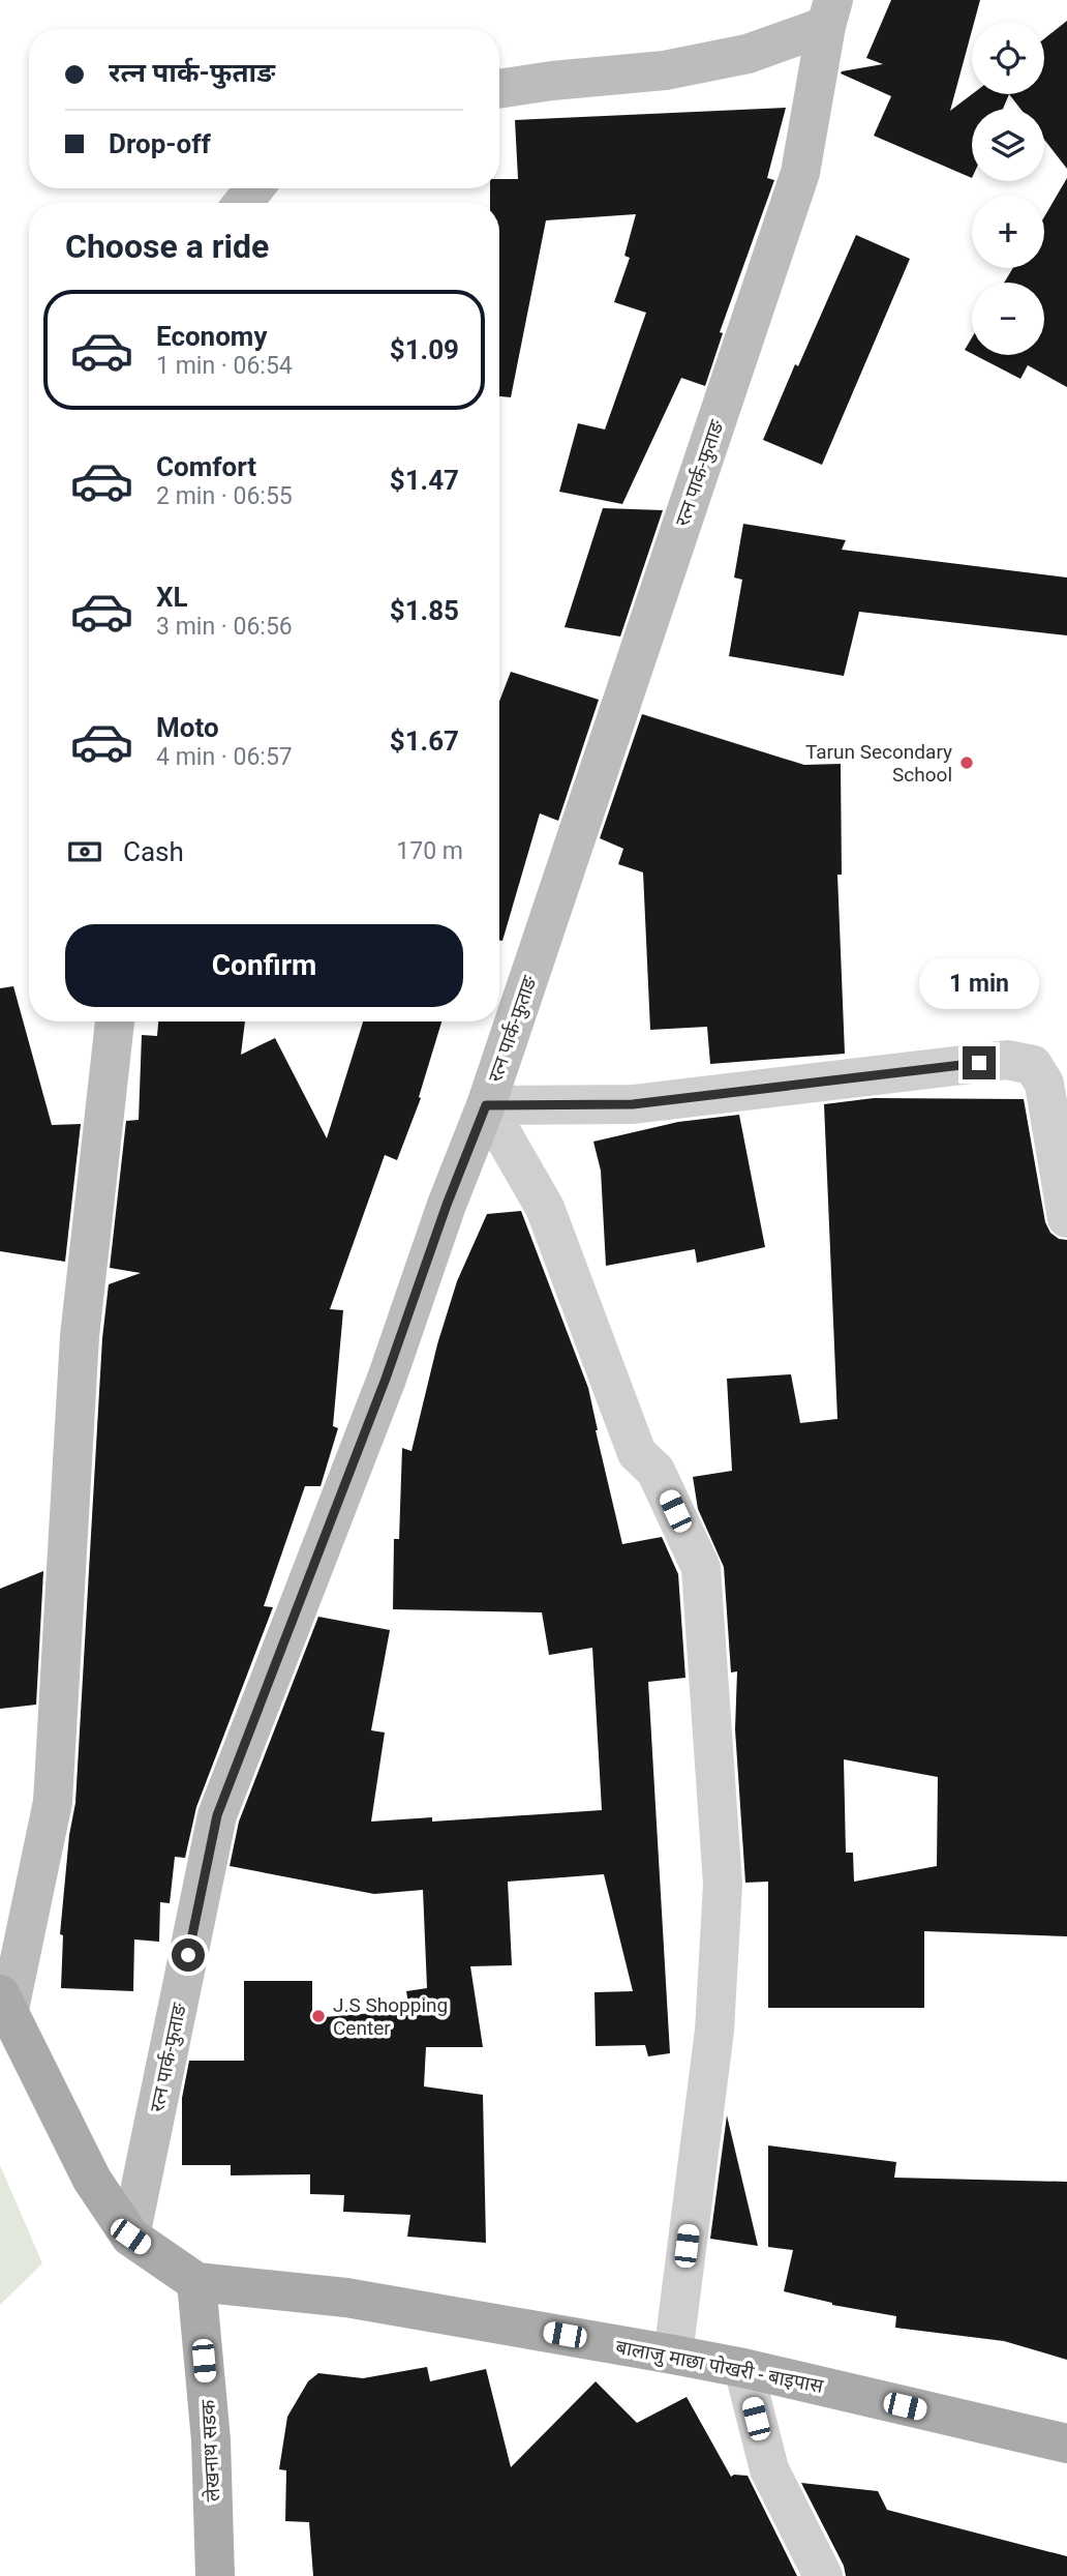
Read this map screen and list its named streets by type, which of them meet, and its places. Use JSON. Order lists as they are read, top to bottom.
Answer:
{
  "streets": {
    "main road": ["बालाजु माछा पोखरी - बाइपास", "लेखनाथ सडक"],
    "street": ["रत्न पार्क-फुताङ"]
  },
  "crossings": [
    ["बालाजु माछा पोखरी - बाइपास", "लेखनाथ सडक"]
  ],
  "places": ["Tarun Secondary School", "J.S Shopping Center"],
  "page": {
    "map_buttons": ["+", "−"],
    "banner": ["रत्न पार्क-फुताङ", "Drop-off"],
    "heading": "Choose a ride",
    "list": [
      {
        "name": "Economy",
        "note": "1 min · 06:54",
        "value": "$1.09"
      },
      {
        "name": "Comfort",
        "note": "2 min · 06:55",
        "value": "$1.47"
      },
      {
        "name": "XL",
        "note": "3 min · 06:56",
        "value": "$1.85"
      },
      {
        "name": "Moto",
        "note": "4 min · 06:57",
        "value": "$1.67"
      }
    ],
    "pay": ["Cash", "170 m"],
    "buttons": "Confirm",
    "bubble": "1 min"
  }
}
